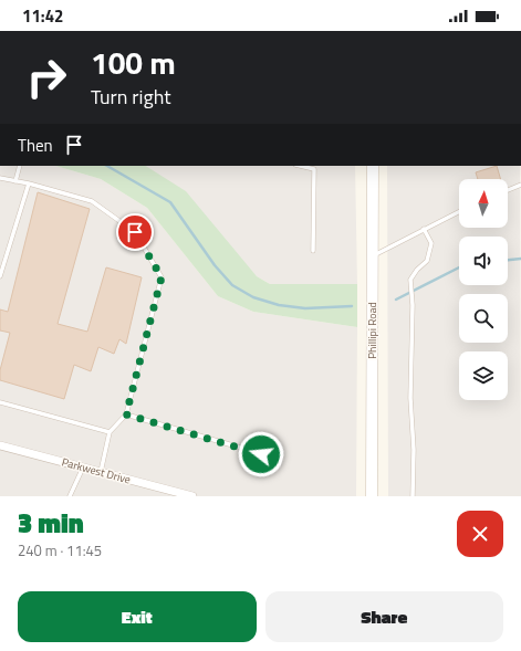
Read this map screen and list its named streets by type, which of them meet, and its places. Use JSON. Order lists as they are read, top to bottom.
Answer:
{
  "streets": {
    "main road": ["Phillipi Road"],
    "street": ["Parkwest Drive"]
  },
  "north": "top",
  "page": {
    "status": "11:42",
    "turn": ["100 m", "Turn right"],
    "then": "Then",
    "heading": ["3 min", "240 m · 11:45"],
    "buttons": ["Exit", "Share"]
  }
}
